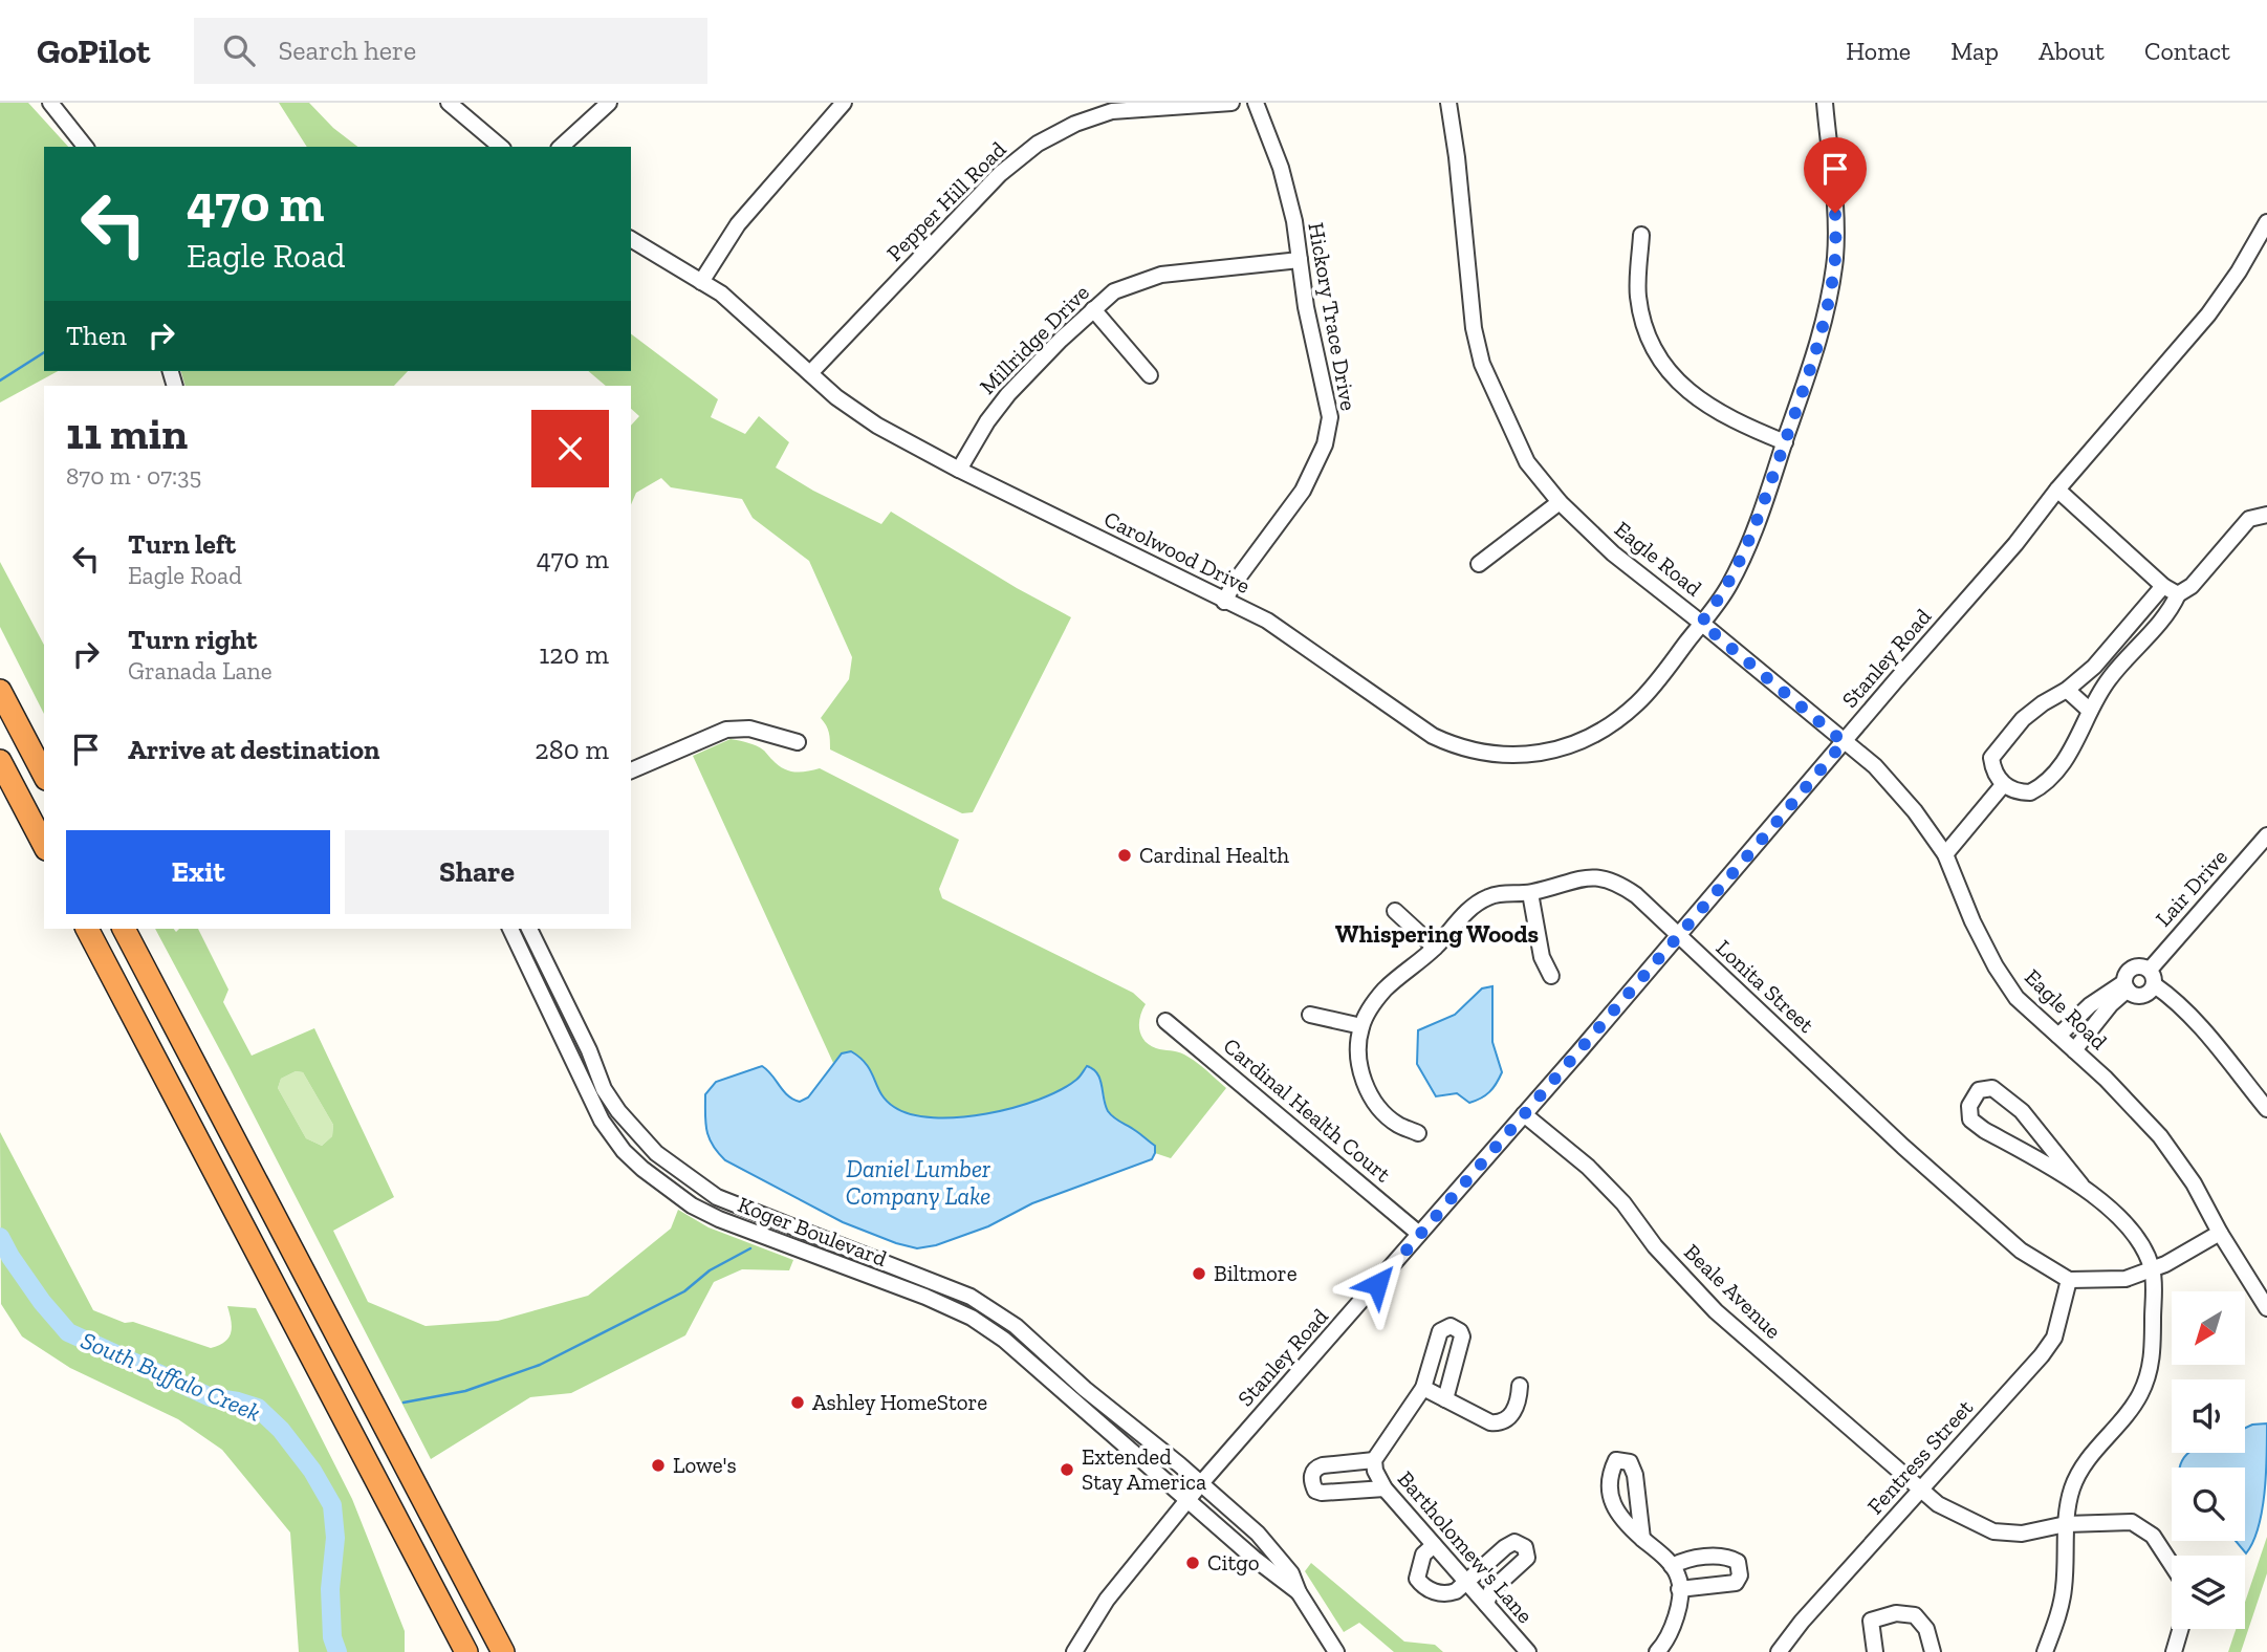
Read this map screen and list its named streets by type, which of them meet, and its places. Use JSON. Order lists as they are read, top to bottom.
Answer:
{
  "streets": {
    "street": [
      "Pepper Hill Road",
      "Hickory Trace Drive",
      "Millridge Drive",
      "Carolwood Drive",
      "Eagle Road",
      "Stanley Road",
      "Lair Drive",
      "Lonita Street",
      "Cardinal Health Court",
      "Koger Boulevard",
      "Beale Avenue",
      "Fentress Street",
      "Bartholomew's Lane"
    ]
  },
  "crossings": [
    ["Pepper Hill Road", "Carolwood Drive"],
    ["Hickory Trace Drive", "Millridge Drive"],
    ["Hickory Trace Drive", "Carolwood Drive"],
    ["Millridge Drive", "Carolwood Drive"],
    ["Carolwood Drive", "Eagle Road"],
    ["Eagle Road", "Stanley Road"],
    ["Eagle Road", "Lair Drive"],
    ["Stanley Road", "Lonita Street"],
    ["Stanley Road", "Cardinal Health Court"],
    ["Stanley Road", "Koger Boulevard"],
    ["Stanley Road", "Beale Avenue"],
    ["Lonita Street", "Fentress Street"],
    ["Beale Avenue", "Fentress Street"]
  ],
  "districts": ["Whispering Woods"],
  "water": ["Daniel Lumber Company Lake", "South Buffalo Creek"],
  "places": [
    "Cardinal Health",
    "Biltmore",
    "Ashley HomeStore",
    "Lowe's",
    "Extended Stay America",
    "Citgo"
  ],
  "north": "bottom left",
  "page": {
    "header": "GoPilot",
    "search": "Search here",
    "nav": [
      "Home",
      "Map",
      "About",
      "Contact"
    ],
    "turn": ["470 m", "Eagle Road"],
    "then": "Then",
    "heading": ["11 min", "870 m · 07:35"],
    "list": [
      {
        "name": "Turn left",
        "note": "Eagle Road",
        "value": "470 m"
      },
      {
        "name": "Turn right",
        "note": "Granada Lane",
        "value": "120 m"
      },
      {
        "name": "Arrive at destination",
        "value": "280 m"
      }
    ],
    "buttons": ["Exit", "Share"]
  }
}
